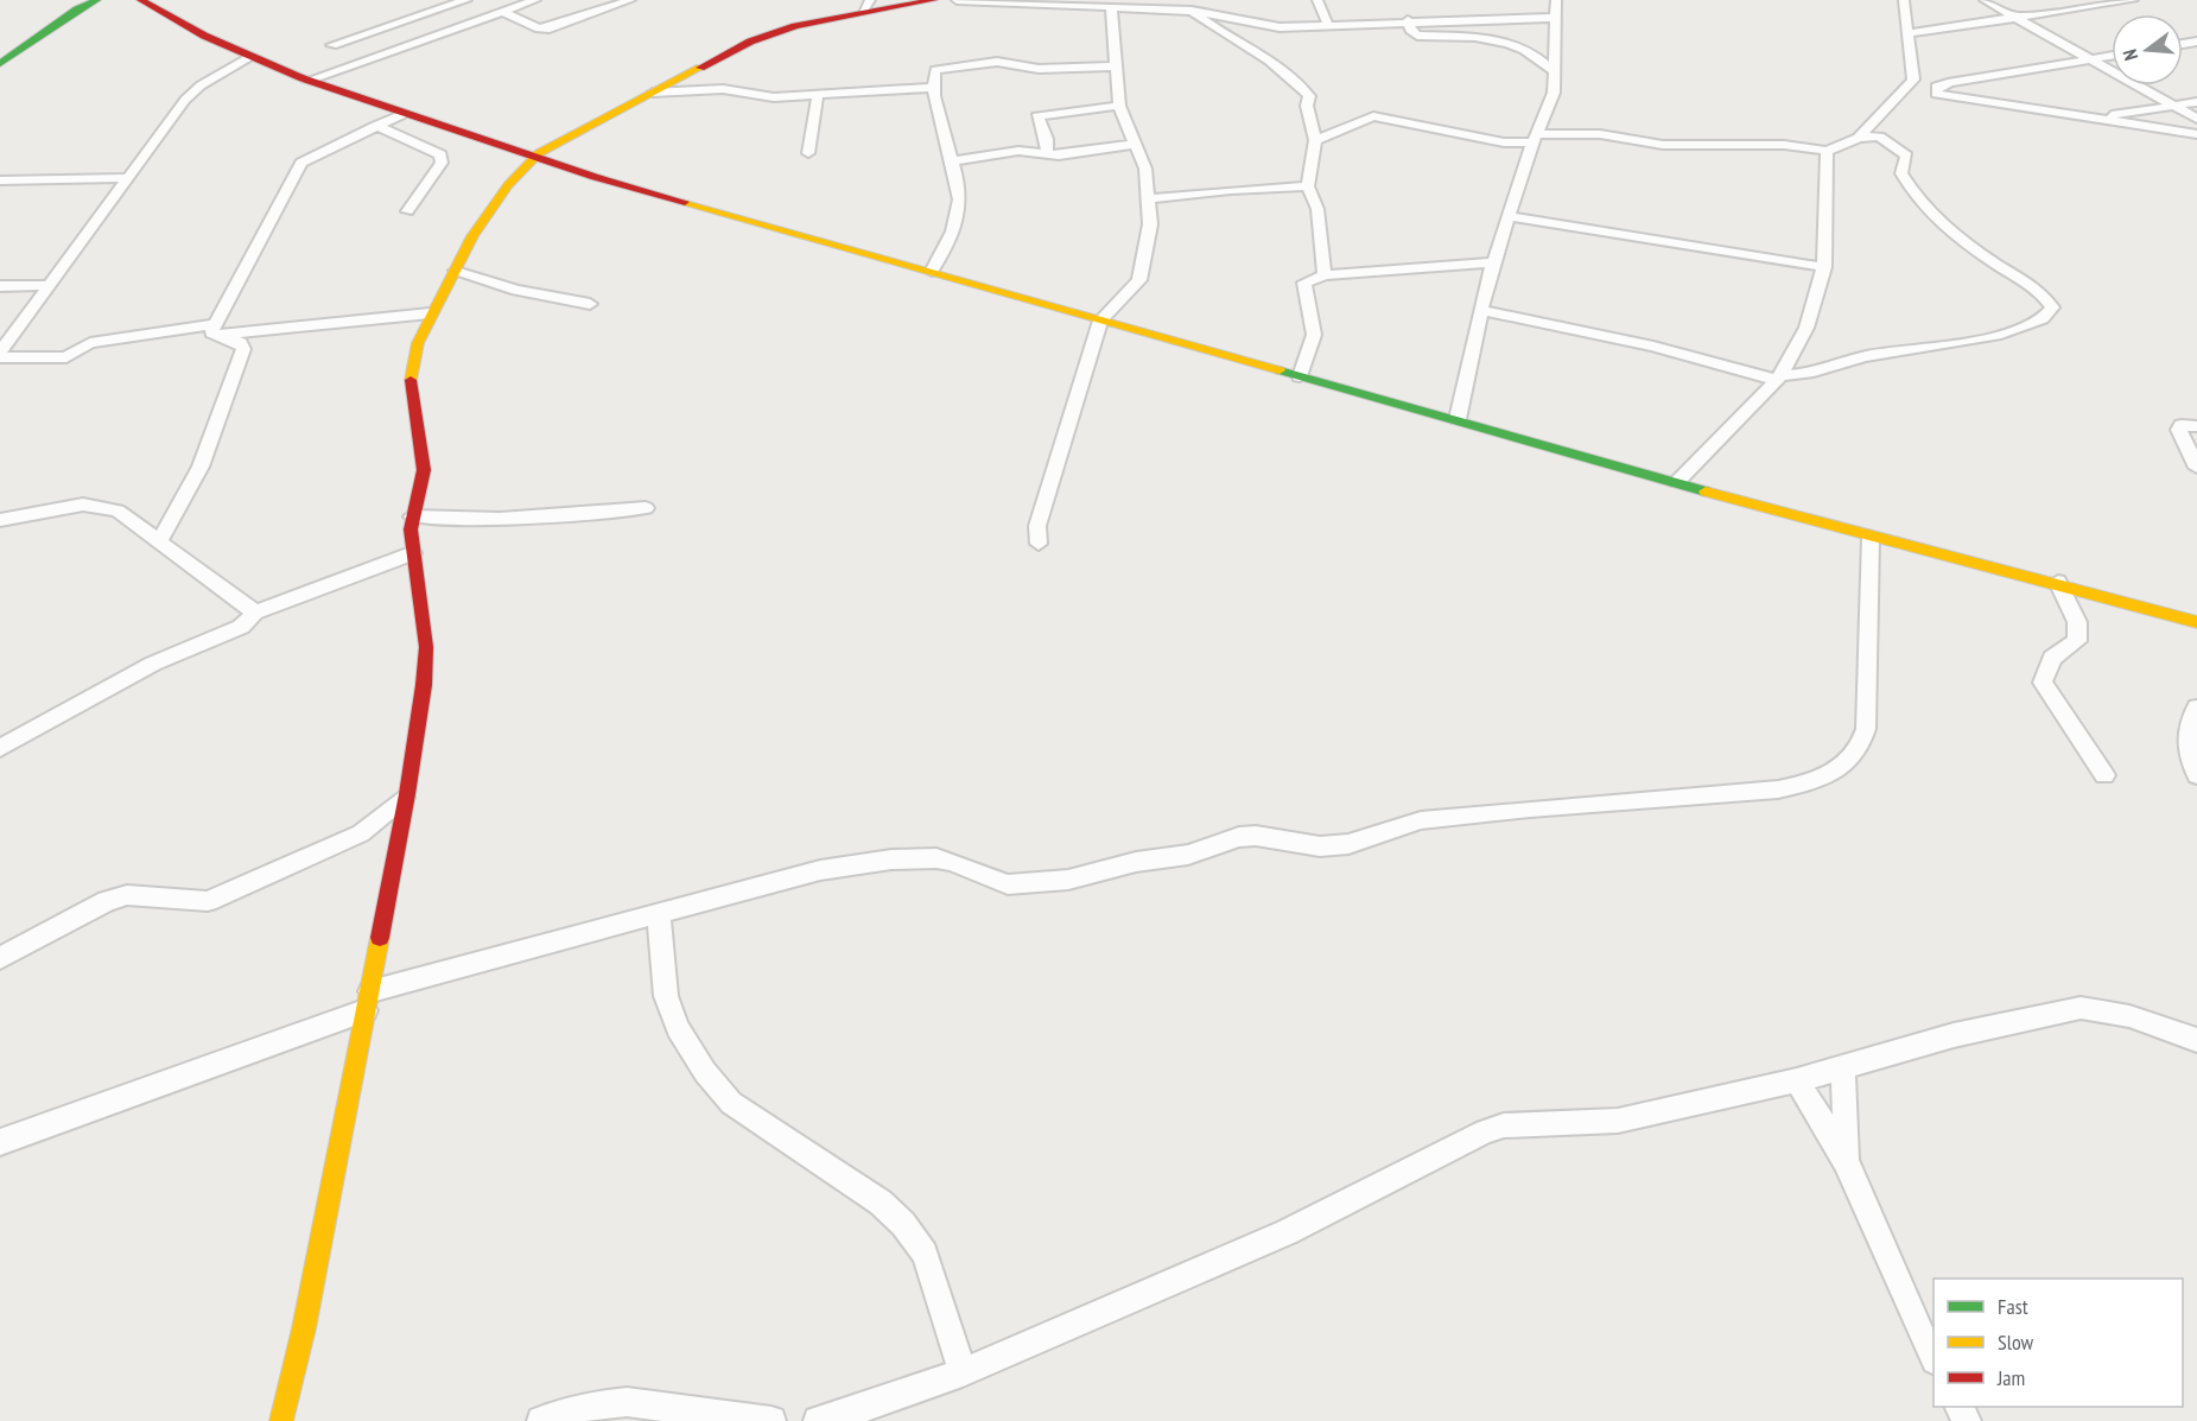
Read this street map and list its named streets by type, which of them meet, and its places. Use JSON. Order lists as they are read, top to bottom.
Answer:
{
  "legend": ["Fast", "Slow", "Jam"],
  "north": "left"
}
